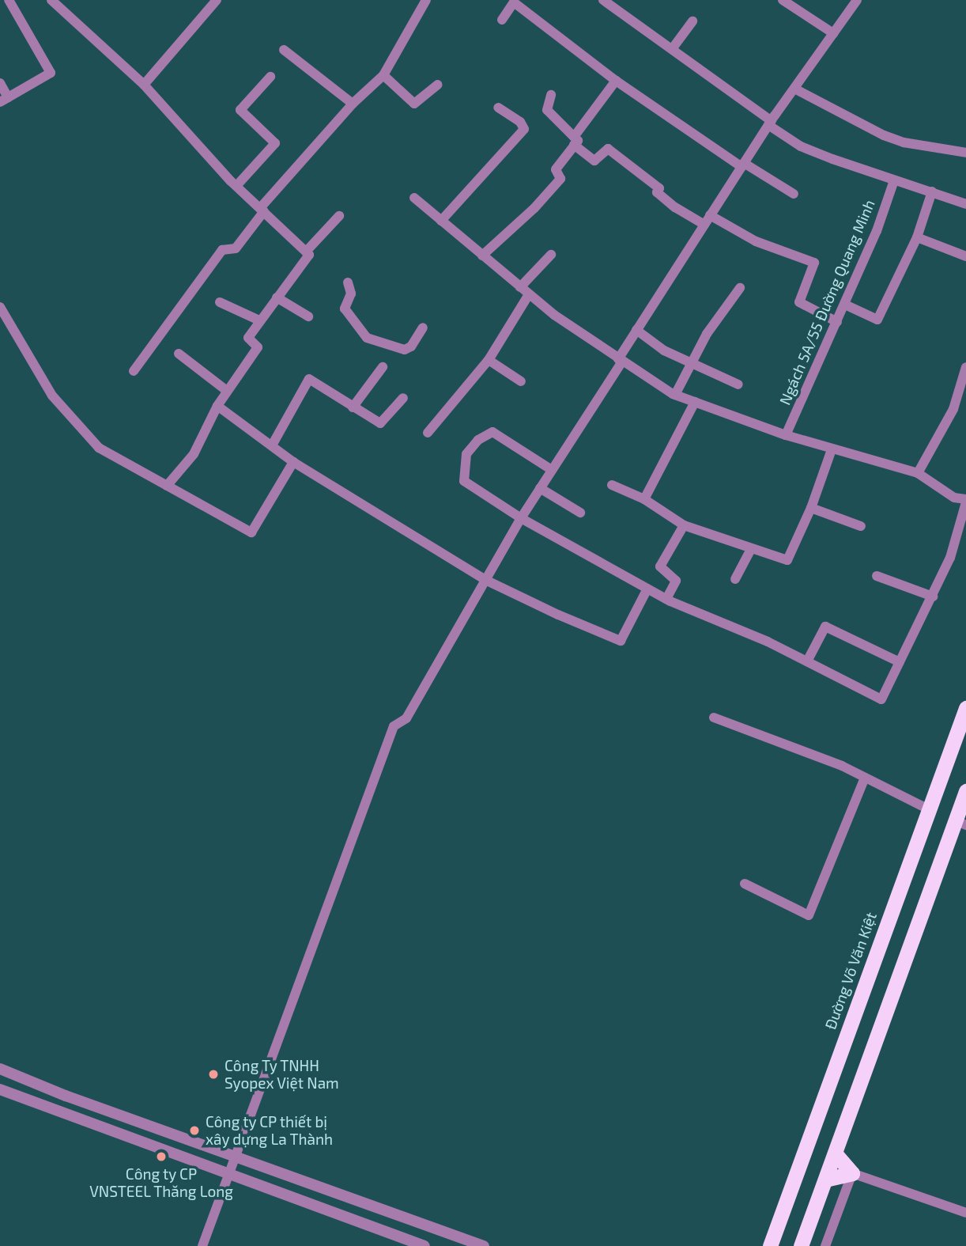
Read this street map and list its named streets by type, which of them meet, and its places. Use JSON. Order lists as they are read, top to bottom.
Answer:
{
  "streets": {
    "highway": ["Đường Võ Văn Kiệt"],
    "street": ["Ngách 5A/55 Đường Quang Minh"]
  },
  "places": ["Công Ty TNHH Syopex Việt Nam", "Công ty CP thiết bị xây dựng La Thành", "Công ty CP VNSTEEL Thăng Long"]
}
